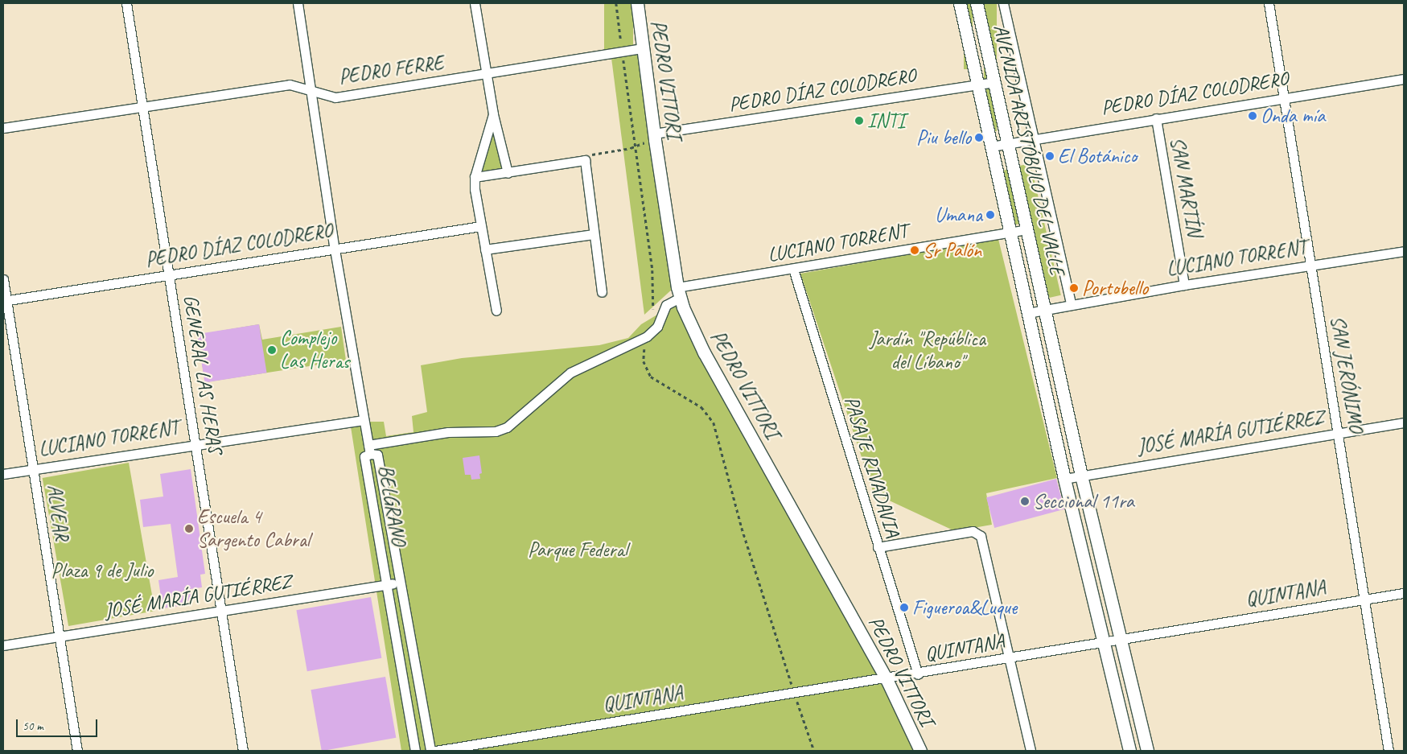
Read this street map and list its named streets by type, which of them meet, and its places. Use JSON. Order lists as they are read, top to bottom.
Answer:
{
  "streets": {
    "main road": ["PEDRO VITTORI", "AVENIDA ARISTÓBULO DEL VALLE"],
    "street": [
      "PEDRO FERRE",
      "PEDRO DÍAZ COLODRERO",
      "SAN MARTÍN",
      "LUCIANO TORRENT",
      "GENERAL LAS HERAS",
      "SAN JERÓNIMO",
      "JOSÉ MARÍA GUTIÉRREZ",
      "PASAJE RIVADAVIA",
      "BELGRANO",
      "ALVEAR",
      "QUINTANA"
    ]
  },
  "crossings": [
    ["PEDRO FERRE", "PEDRO VITTORI"],
    ["PEDRO FERRE", "GENERAL LAS HERAS"],
    ["PEDRO VITTORI", "PEDRO DÍAZ COLODRERO"],
    ["PEDRO VITTORI", "LUCIANO TORRENT"],
    ["PEDRO VITTORI", "QUINTANA"],
    ["PEDRO DÍAZ COLODRERO", "AVENIDA ARISTÓBULO DEL VALLE"],
    ["PEDRO DÍAZ COLODRERO", "SAN MARTÍN"],
    ["PEDRO DÍAZ COLODRERO", "GENERAL LAS HERAS"],
    ["PEDRO DÍAZ COLODRERO", "SAN JERÓNIMO"],
    ["PEDRO DÍAZ COLODRERO", "ALVEAR"],
    ["AVENIDA ARISTÓBULO DEL VALLE", "LUCIANO TORRENT"],
    ["AVENIDA ARISTÓBULO DEL VALLE", "JOSÉ MARÍA GUTIÉRREZ"],
    ["AVENIDA ARISTÓBULO DEL VALLE", "QUINTANA"],
    ["SAN MARTÍN", "LUCIANO TORRENT"],
    ["LUCIANO TORRENT", "GENERAL LAS HERAS"],
    ["LUCIANO TORRENT", "SAN JERÓNIMO"],
    ["LUCIANO TORRENT", "PASAJE RIVADAVIA"],
    ["LUCIANO TORRENT", "BELGRANO"],
    ["LUCIANO TORRENT", "ALVEAR"],
    ["GENERAL LAS HERAS", "JOSÉ MARÍA GUTIÉRREZ"],
    ["SAN JERÓNIMO", "JOSÉ MARÍA GUTIÉRREZ"],
    ["SAN JERÓNIMO", "QUINTANA"],
    ["JOSÉ MARÍA GUTIÉRREZ", "BELGRANO"],
    ["JOSÉ MARÍA GUTIÉRREZ", "ALVEAR"],
    ["PASAJE RIVADAVIA", "QUINTANA"]
  ],
  "parks": ["Jardín \"República del Líbano\"", "Parque Federal", "Plaza 9 de Julio"],
  "places": [
    "Onda mía",
    "INTI",
    "Piu bello",
    "El Botánico",
    "Umana",
    "Sr Palón",
    "Portobello",
    "Complejo Las Heras",
    "Seccional 11ra",
    "Escuela 4 Sargento Cabral",
    "Figueroa&Luque"
  ],
  "scale_bar": "50 m"
}
